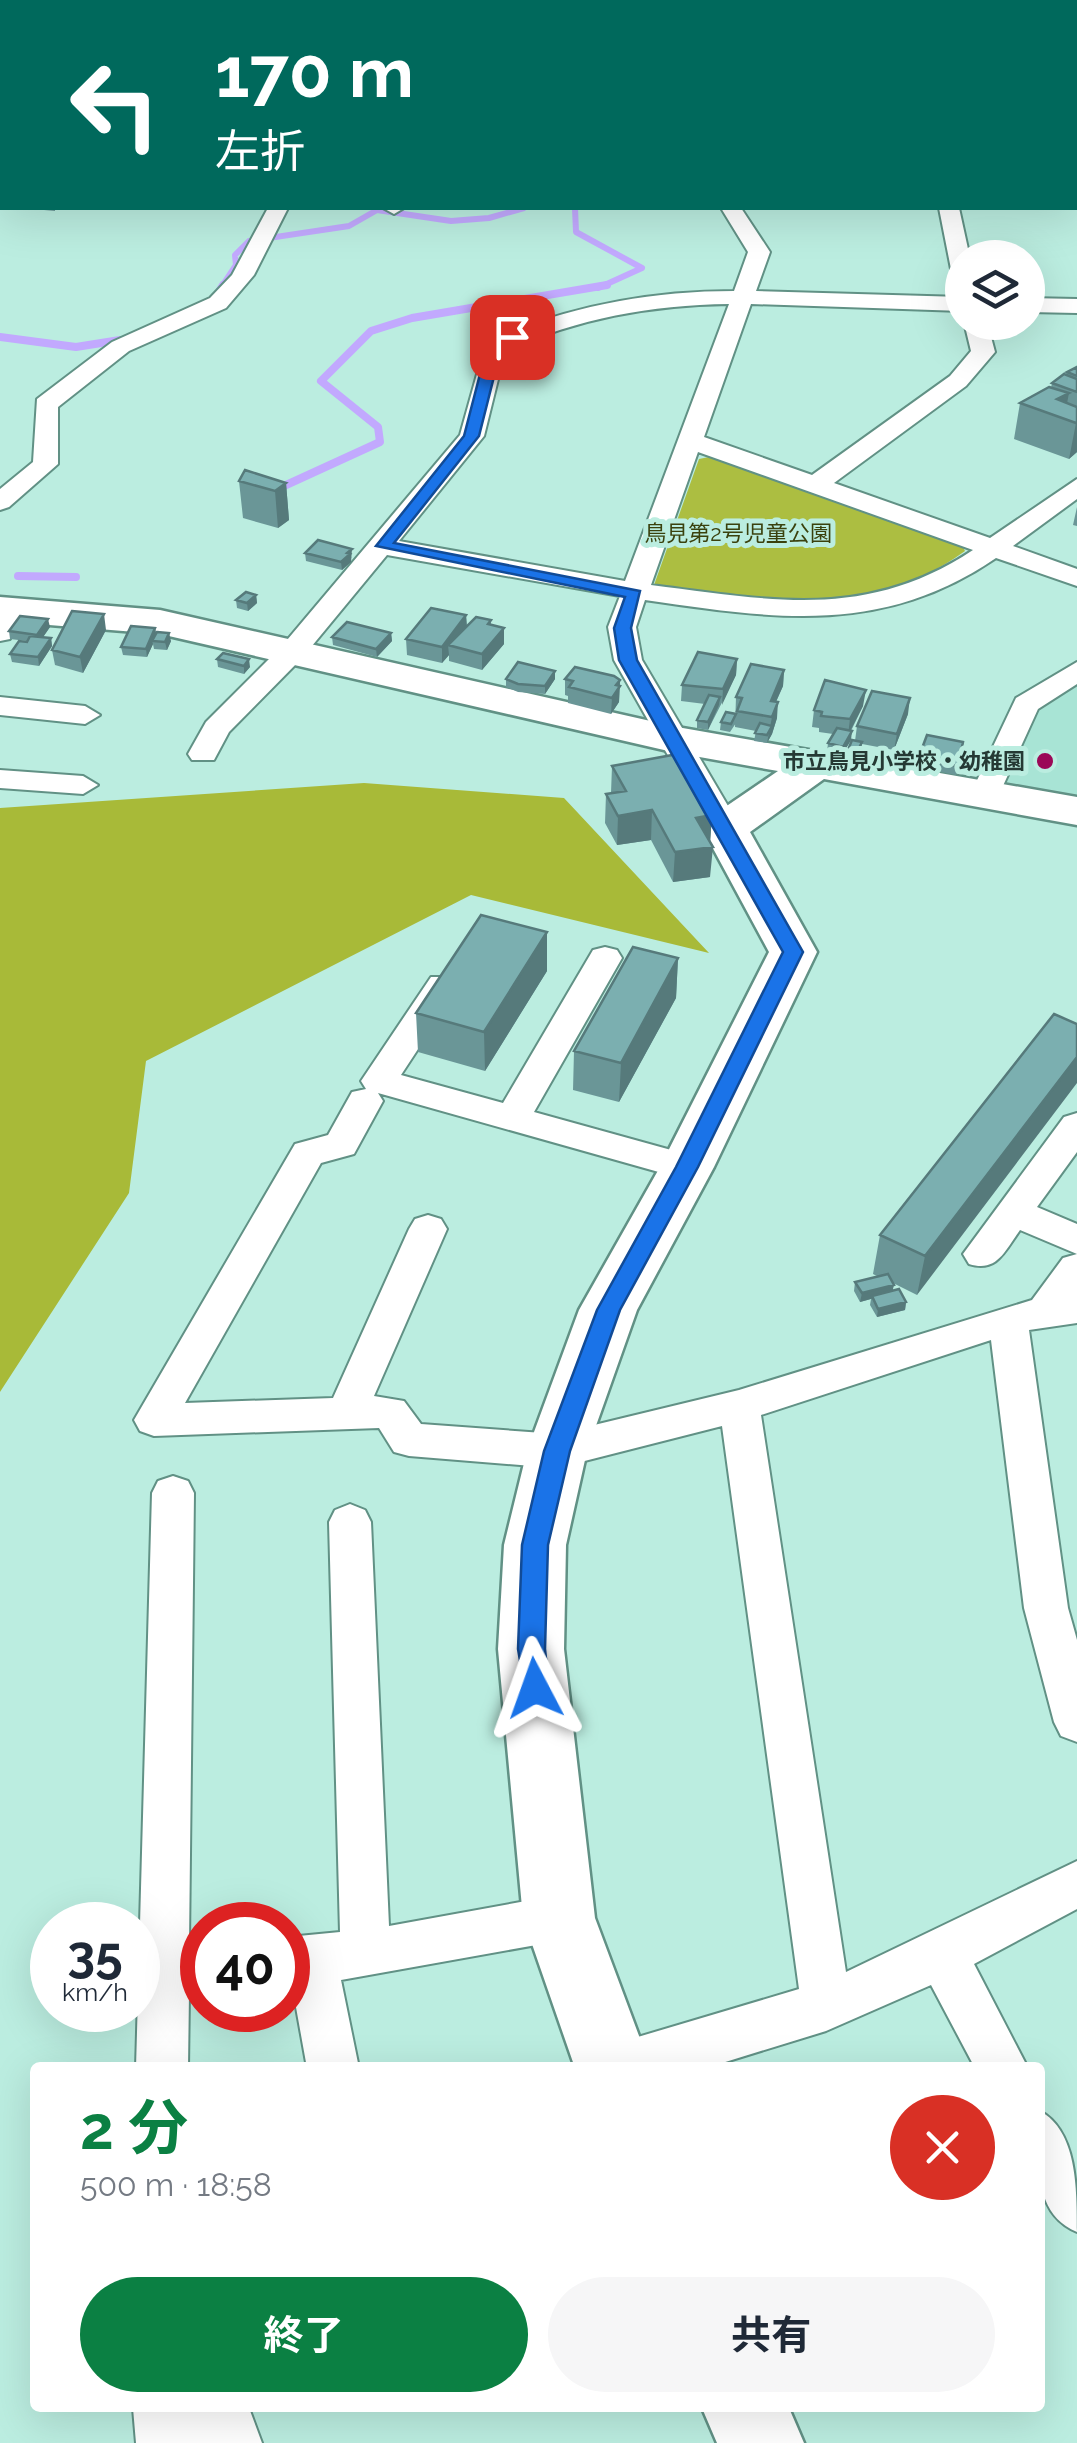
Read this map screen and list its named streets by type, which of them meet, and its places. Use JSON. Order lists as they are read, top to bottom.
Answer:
{
  "parks": ["鳥見第2号児童公園"],
  "places": ["市立鳥見小学校・幼稚園"],
  "page": {
    "turn": ["170 m", "左折"],
    "speed": "35 km/h",
    "limit": "40",
    "heading": ["2 分", "500 m · 18:58"],
    "buttons": ["終了", "共有"]
  }
}
